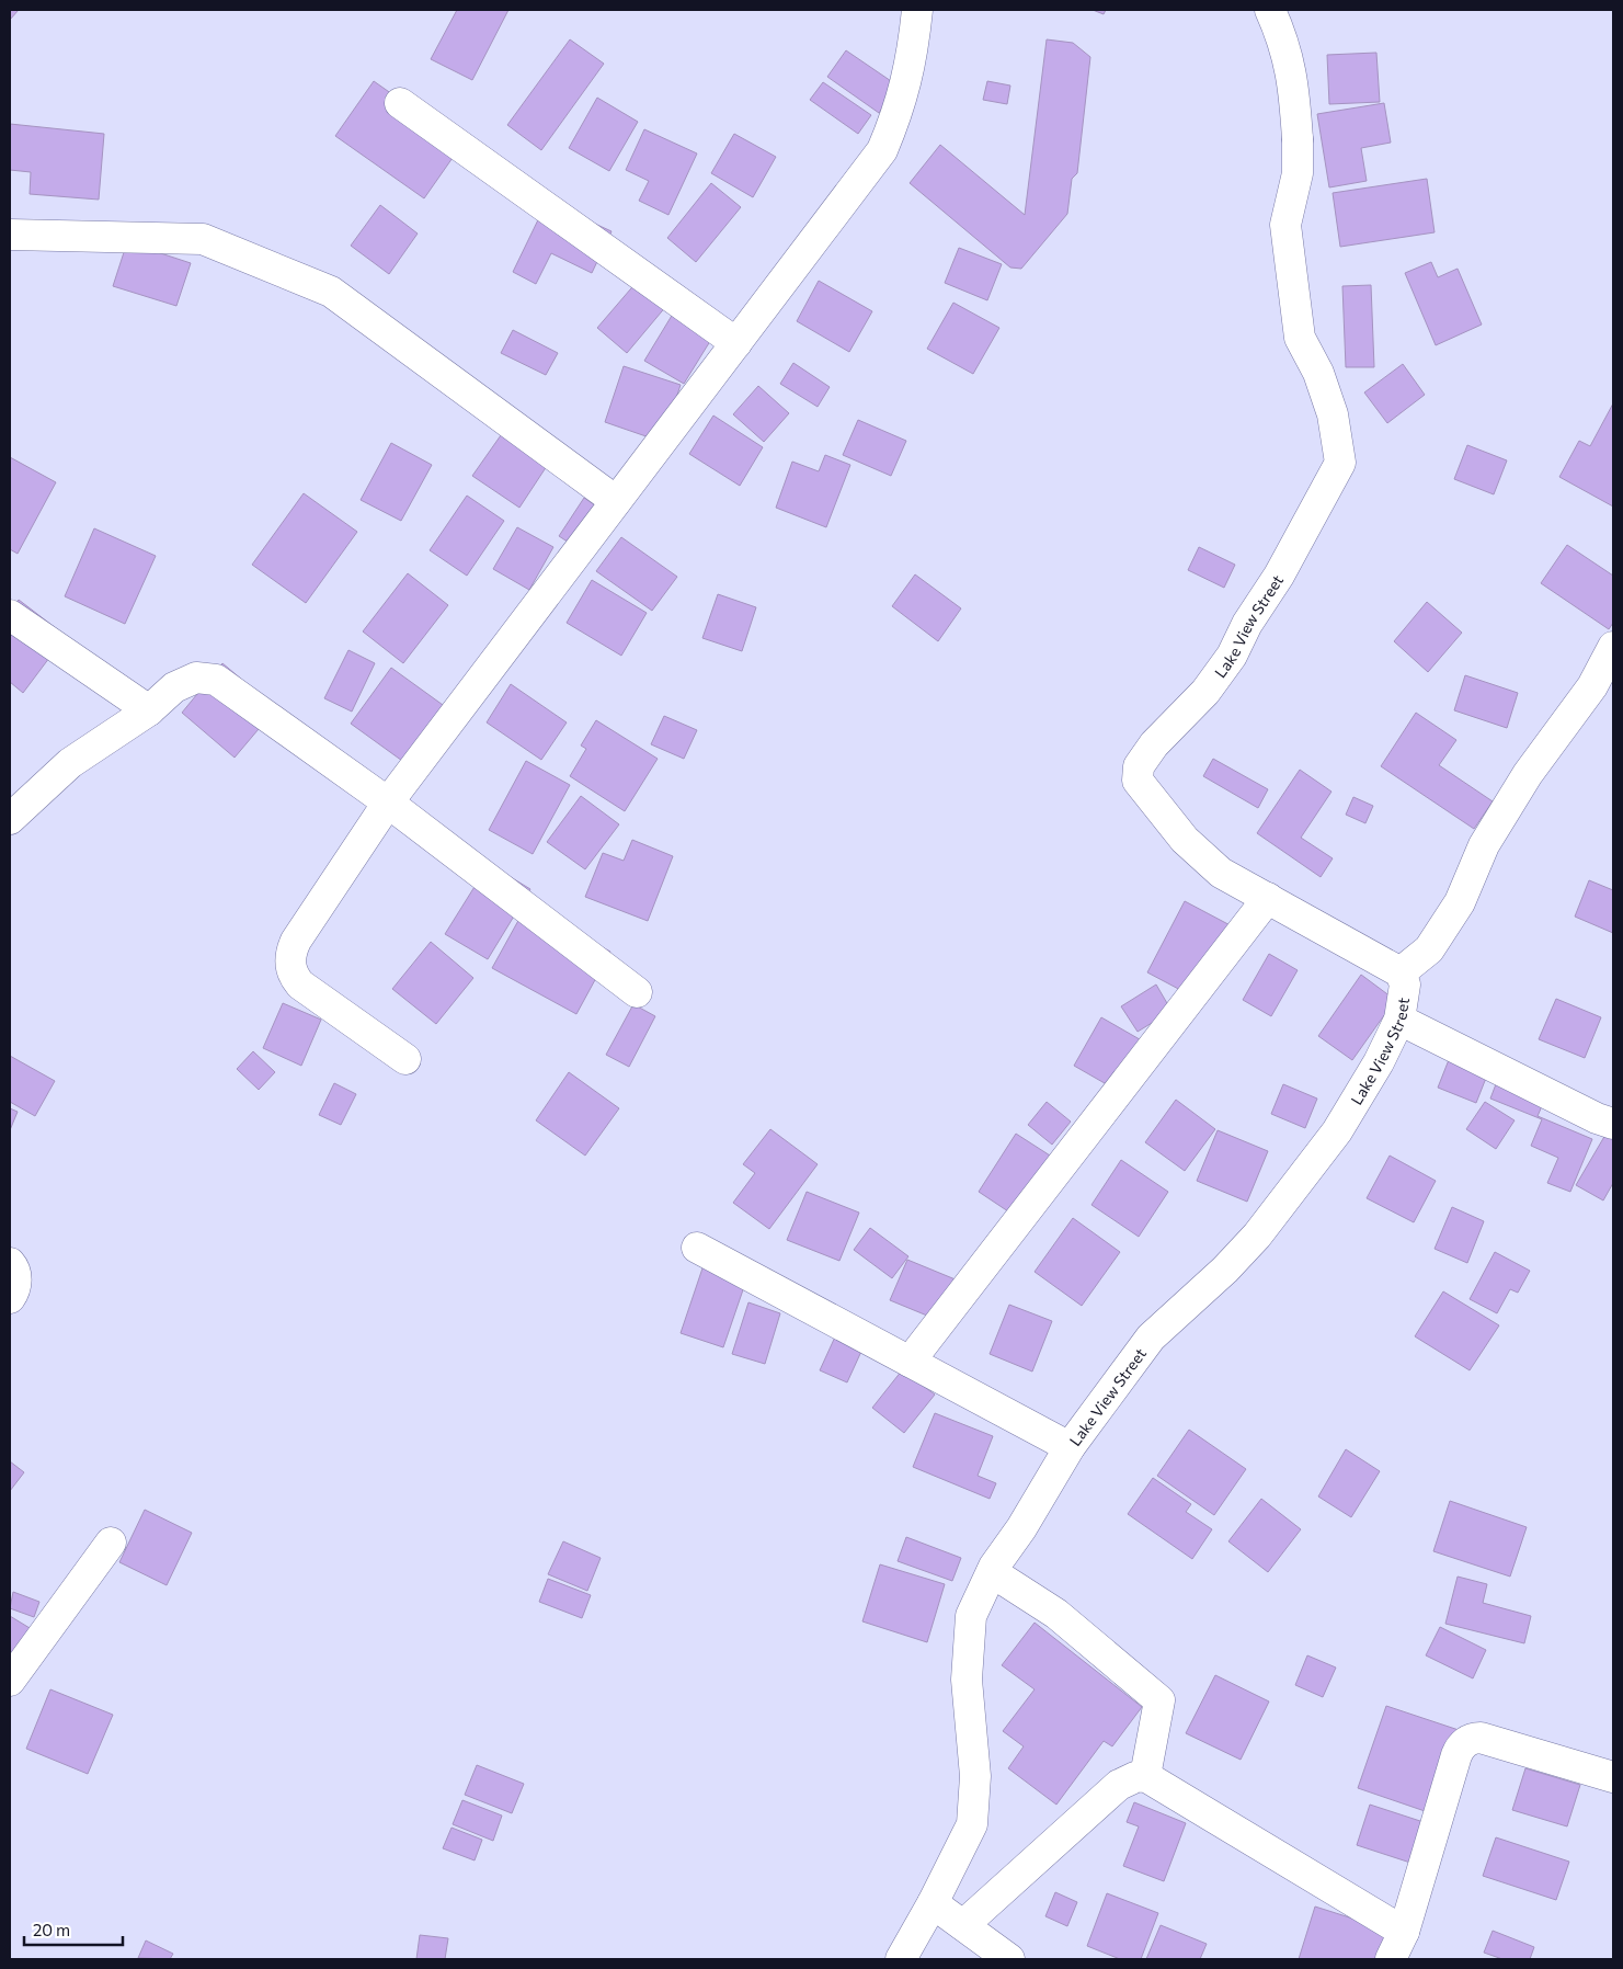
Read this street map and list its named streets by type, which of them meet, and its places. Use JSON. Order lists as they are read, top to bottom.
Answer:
{
  "streets": {
    "street": ["Lake View Street"]
  },
  "scale_bar": "20 m"
}
